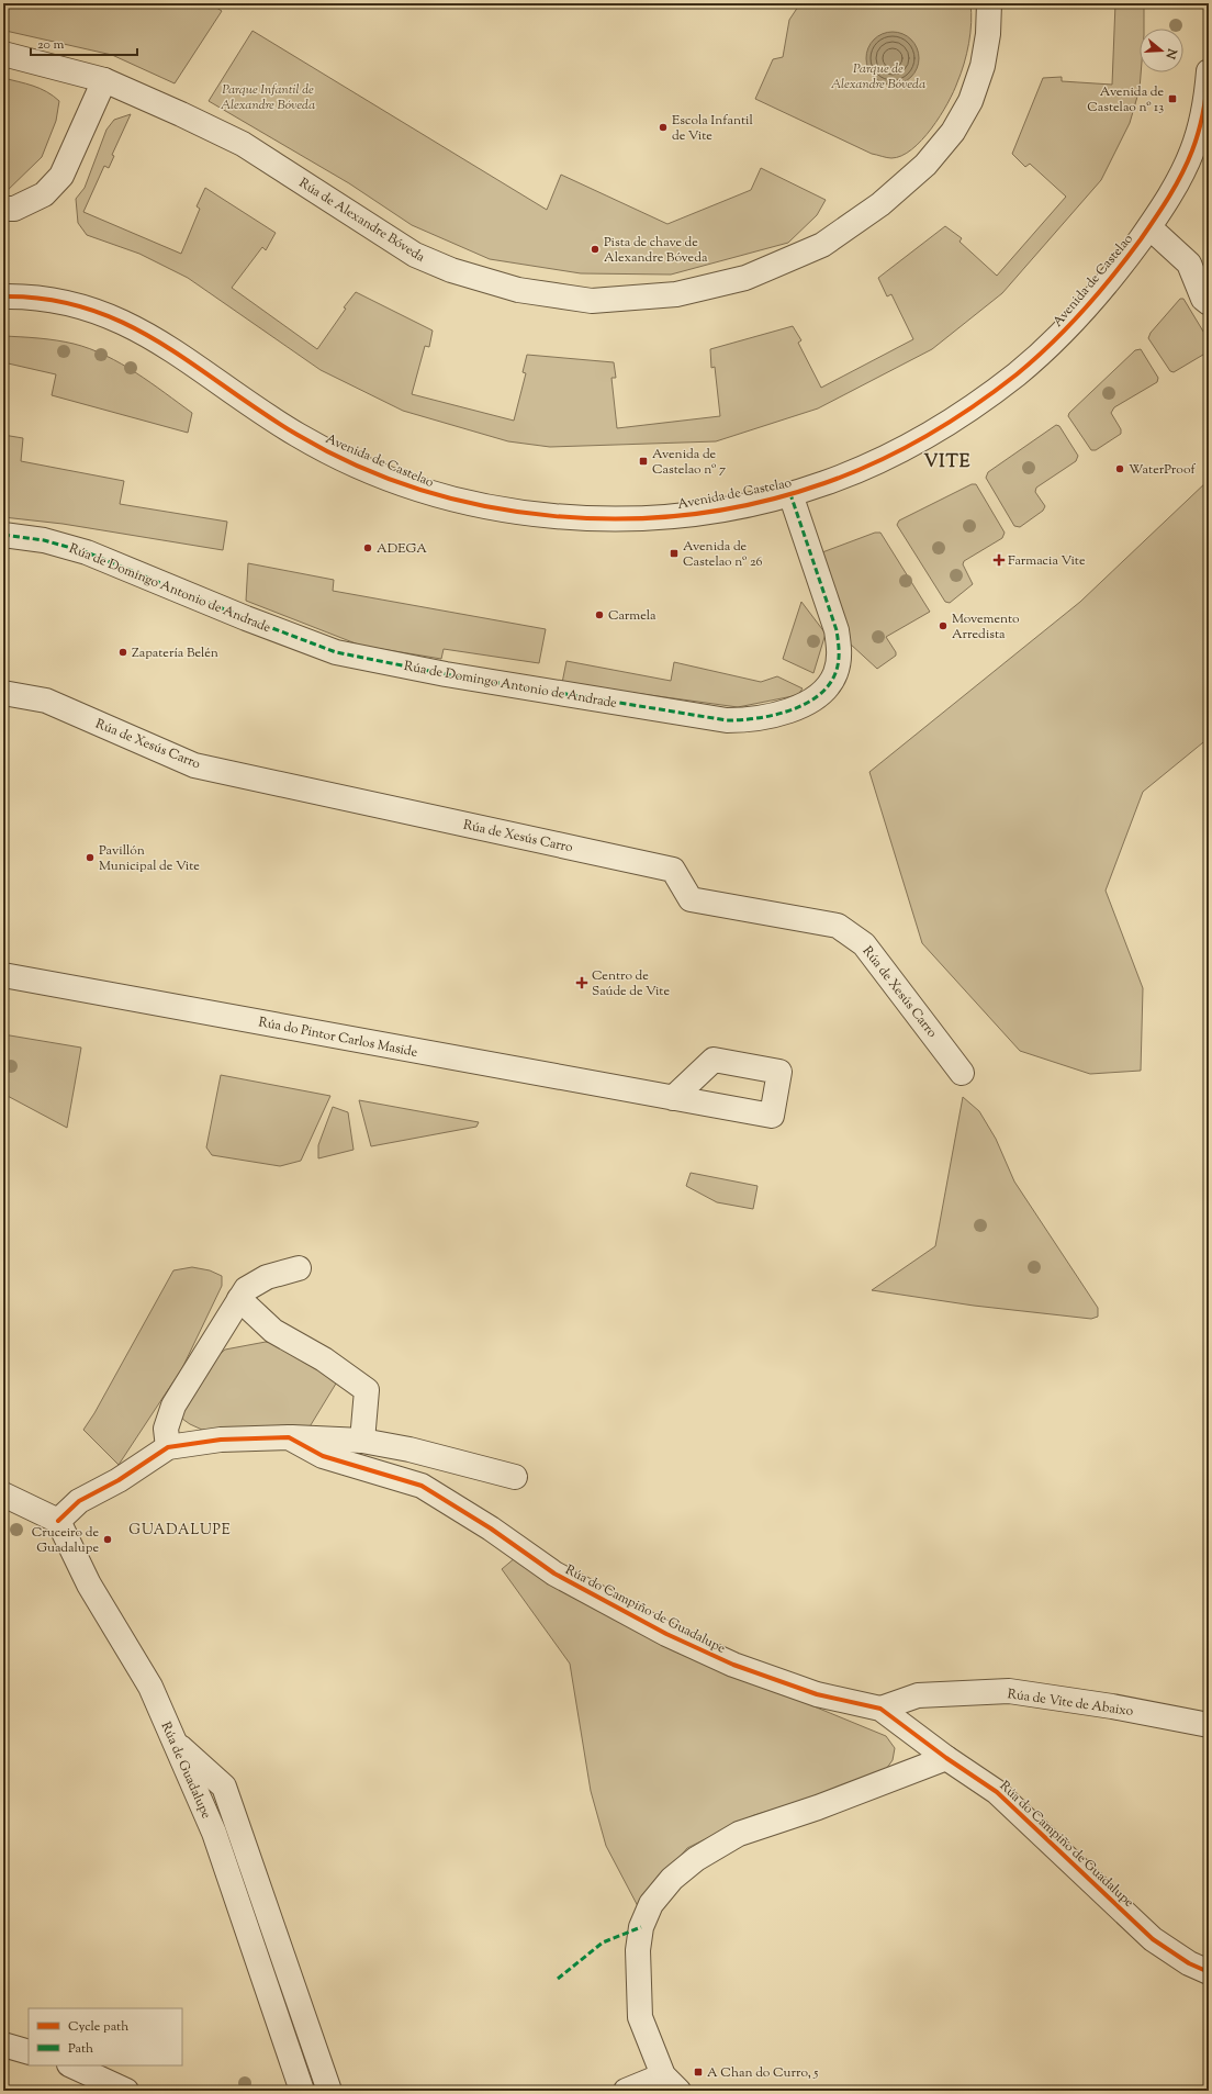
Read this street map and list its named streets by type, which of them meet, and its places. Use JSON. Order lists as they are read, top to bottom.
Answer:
{
  "streets": {
    "street": [
      "Rúa de Alexandre Bóveda",
      "Avenida de Castelao",
      "Rúa de Domingo Antonio de Andrade",
      "Rúa de Xesús Carro",
      "Rúa do Pintor Carlos Maside",
      "Rúa do Campiño de Guadalupe",
      "Rúa de Vite de Abaixo",
      "Rúa de Guadalupe"
    ]
  },
  "crossings": [
    ["Avenida de Castelao", "Rúa de Domingo Antonio de Andrade"],
    ["Rúa do Campiño de Guadalupe", "Rúa de Vite de Abaixo"]
  ],
  "districts": ["VITE", "GUADALUPE"],
  "parks": ["Parque de Alexandre Bóveda", "Parque Infantil de Alexandre Bóveda"],
  "places": {
    "transit": [
      "Avenida de Castelao nº 13",
      "Avenida de Castelao nº 7",
      "Avenida de Castelao nº 26",
      "A Chan do Curro, 5"
    ],
    "other": [
      "Escola Infantil de Vite",
      "Pista de chave de Alexandre Bóveda",
      "WaterProof",
      "ADEGA",
      "Carmela",
      "Movemento Arredista",
      "Zapatería Belén",
      "Pavillón Municipal de Vite",
      "Cruceiro de Guadalupe"
    ],
    "health": ["Farmacia Vite", "Centro de Saúde de Vite"]
  },
  "legend": ["Cycle path", "Path"],
  "scale_bar": "20 m",
  "north": "right"
}
